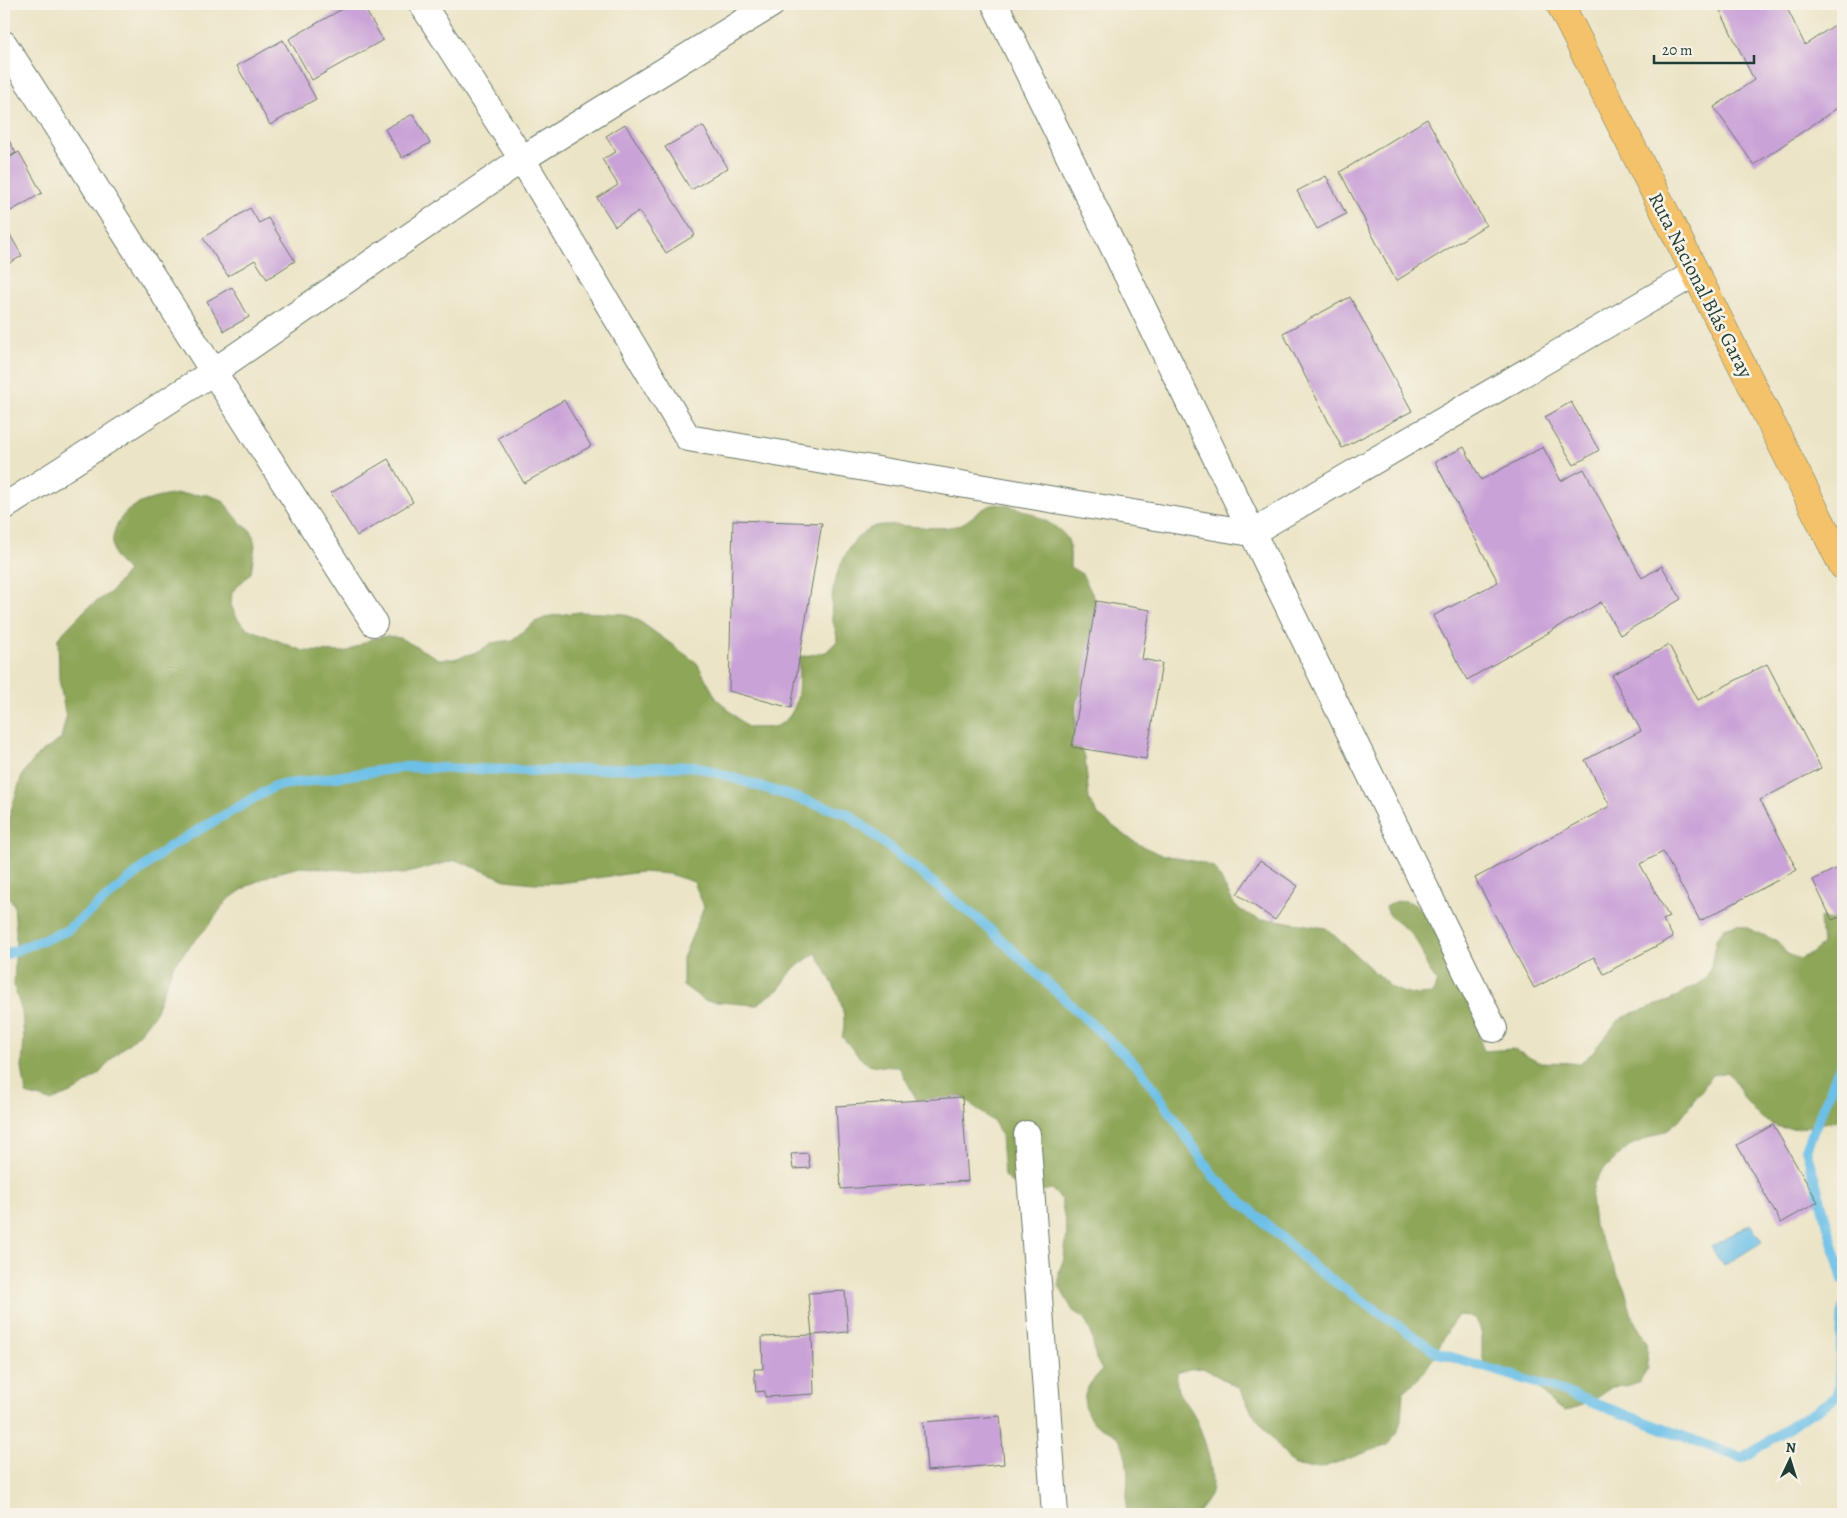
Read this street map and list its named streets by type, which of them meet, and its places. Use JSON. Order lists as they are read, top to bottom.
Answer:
{
  "streets": {
    "highway": ["Ruta Nacional Blás Garay"]
  },
  "scale_bar": "20 m",
  "north": "top"
}
